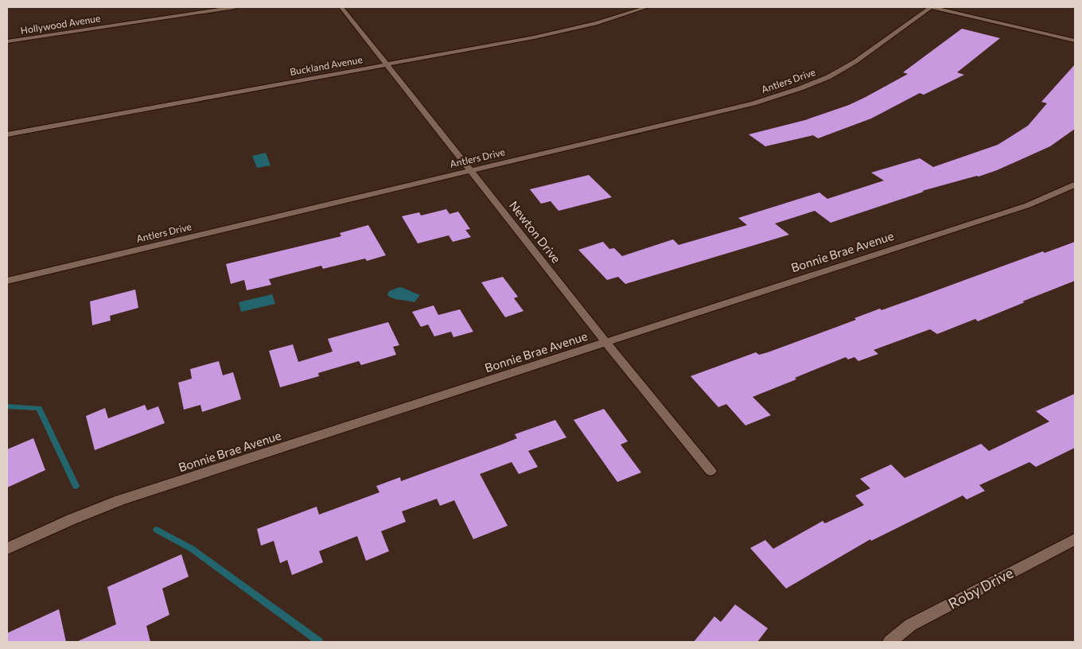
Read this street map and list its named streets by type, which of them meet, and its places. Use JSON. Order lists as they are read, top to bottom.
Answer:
{
  "streets": {
    "street": [
      "Hollywood Avenue",
      "Buckland Avenue",
      "Antlers Drive",
      "Newton Drive",
      "Bonnie Brae Avenue",
      "Roby Drive"
    ]
  },
  "crossings": [
    ["Buckland Avenue", "Newton Drive"],
    ["Antlers Drive", "Newton Drive"],
    ["Newton Drive", "Bonnie Brae Avenue"]
  ]
}
